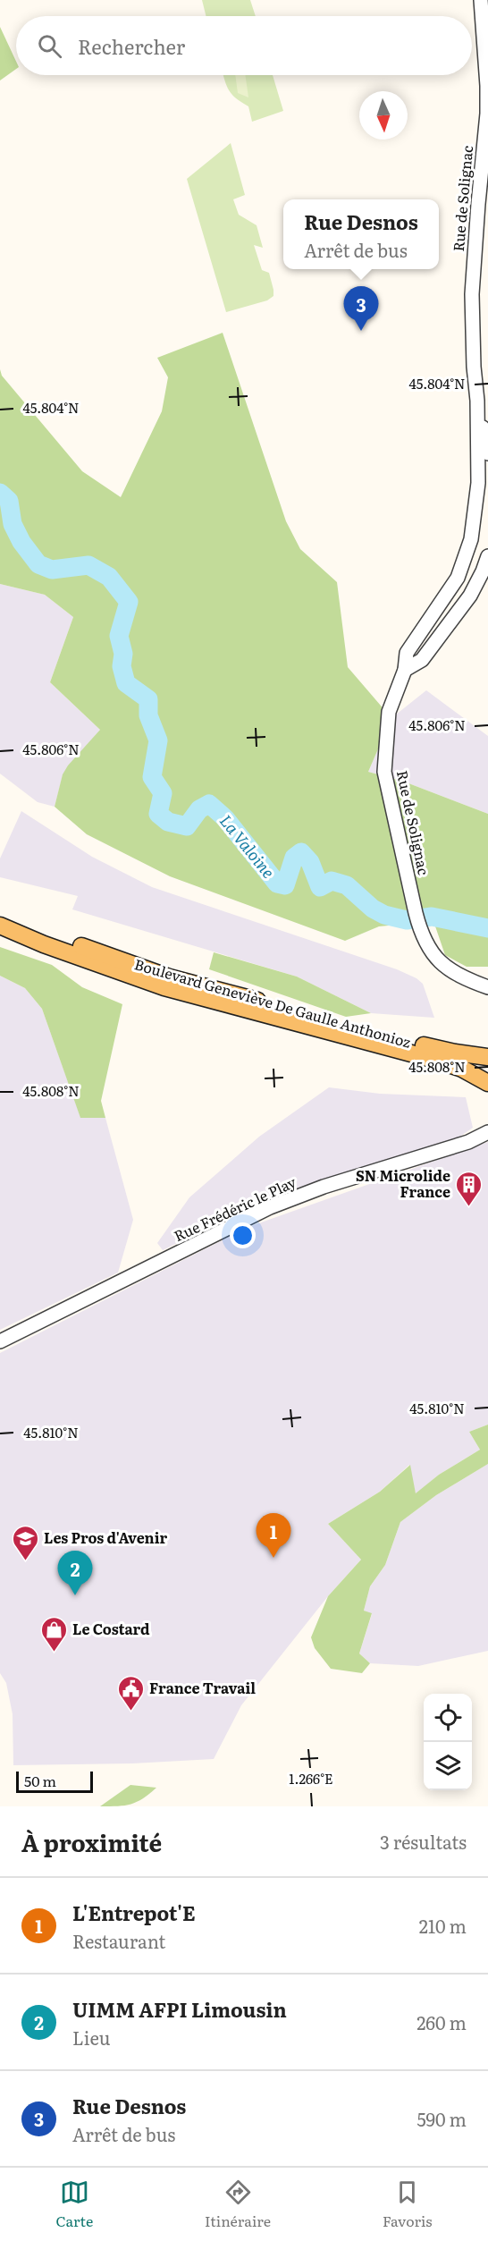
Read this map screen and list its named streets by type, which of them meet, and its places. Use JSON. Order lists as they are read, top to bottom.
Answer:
{
  "streets": {
    "main road": ["Boulevard Geneviève De Gaulle Anthonioz"],
    "street": ["Rue de Solignac", "Rue Frédéric le Play"]
  },
  "water": ["La Valoine"],
  "places": {
    "building": ["SN Microlide France"],
    "school or university": ["Les Pros d'Avenir"],
    "shop": ["Le Costard"],
    "public building": ["France Travail"]
  },
  "scale_bar": "50 m",
  "north": "bottom",
  "page": {
    "search": "Rechercher",
    "popup": ["Rue Desnos", "Arrêt de bus"],
    "pins": ["3", "1", "2"],
    "scale": "50 m",
    "heading": ["À proximité", "3 résultats"],
    "list": [
      {
        "mark": "1",
        "name": "L'Entrepot'E",
        "note": "Restaurant",
        "value": "210 m"
      },
      {
        "mark": "2",
        "name": "UIMM AFPI Limousin",
        "note": "Lieu",
        "value": "260 m"
      },
      {
        "mark": "3",
        "name": "Rue Desnos",
        "note": "Arrêt de bus",
        "value": "590 m"
      }
    ],
    "nav": ["Carte", "Itinéraire", "Favoris"]
  },
  "coordinates": [
    "45.804°N",
    "45.806°N",
    "45.808°N",
    "45.810°N",
    "1.266°E"
  ]
}
